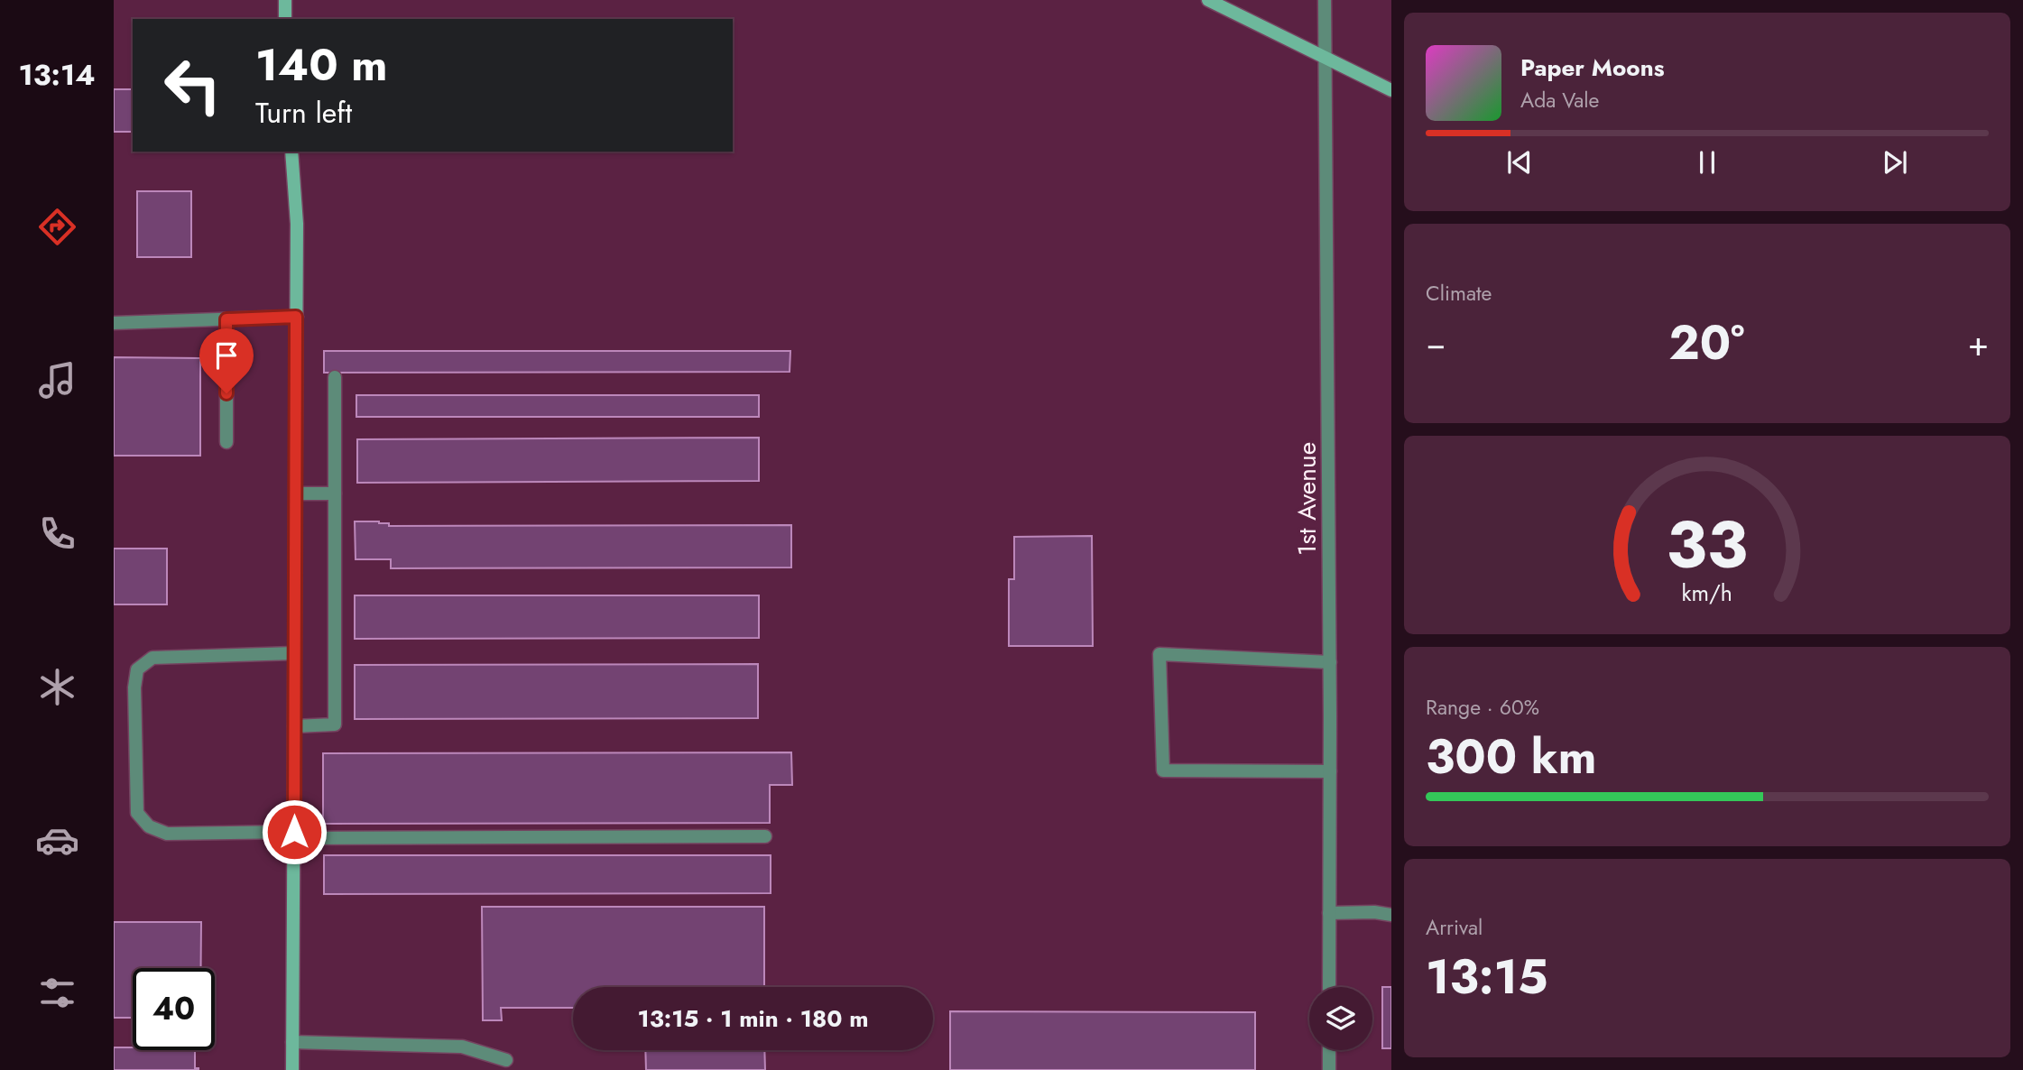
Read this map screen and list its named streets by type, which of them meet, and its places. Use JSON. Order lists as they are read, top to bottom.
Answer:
{
  "streets": {
    "street": ["1st Avenue"]
  },
  "page": {
    "tabs": "13:14",
    "turn": ["140 m", "Turn left"],
    "song": ["Paper Moons", "Ada Vale"],
    "tile": [
      "Climate",
      ["Range · 60%", "300 km"],
      ["Arrival", "13:15"]
    ],
    "heat": ["−", "20°", "+"],
    "limit": "40",
    "trip": "13:15 · 1 min · 180 m",
    "gauge": ["33", "km/h"]
  }
}
